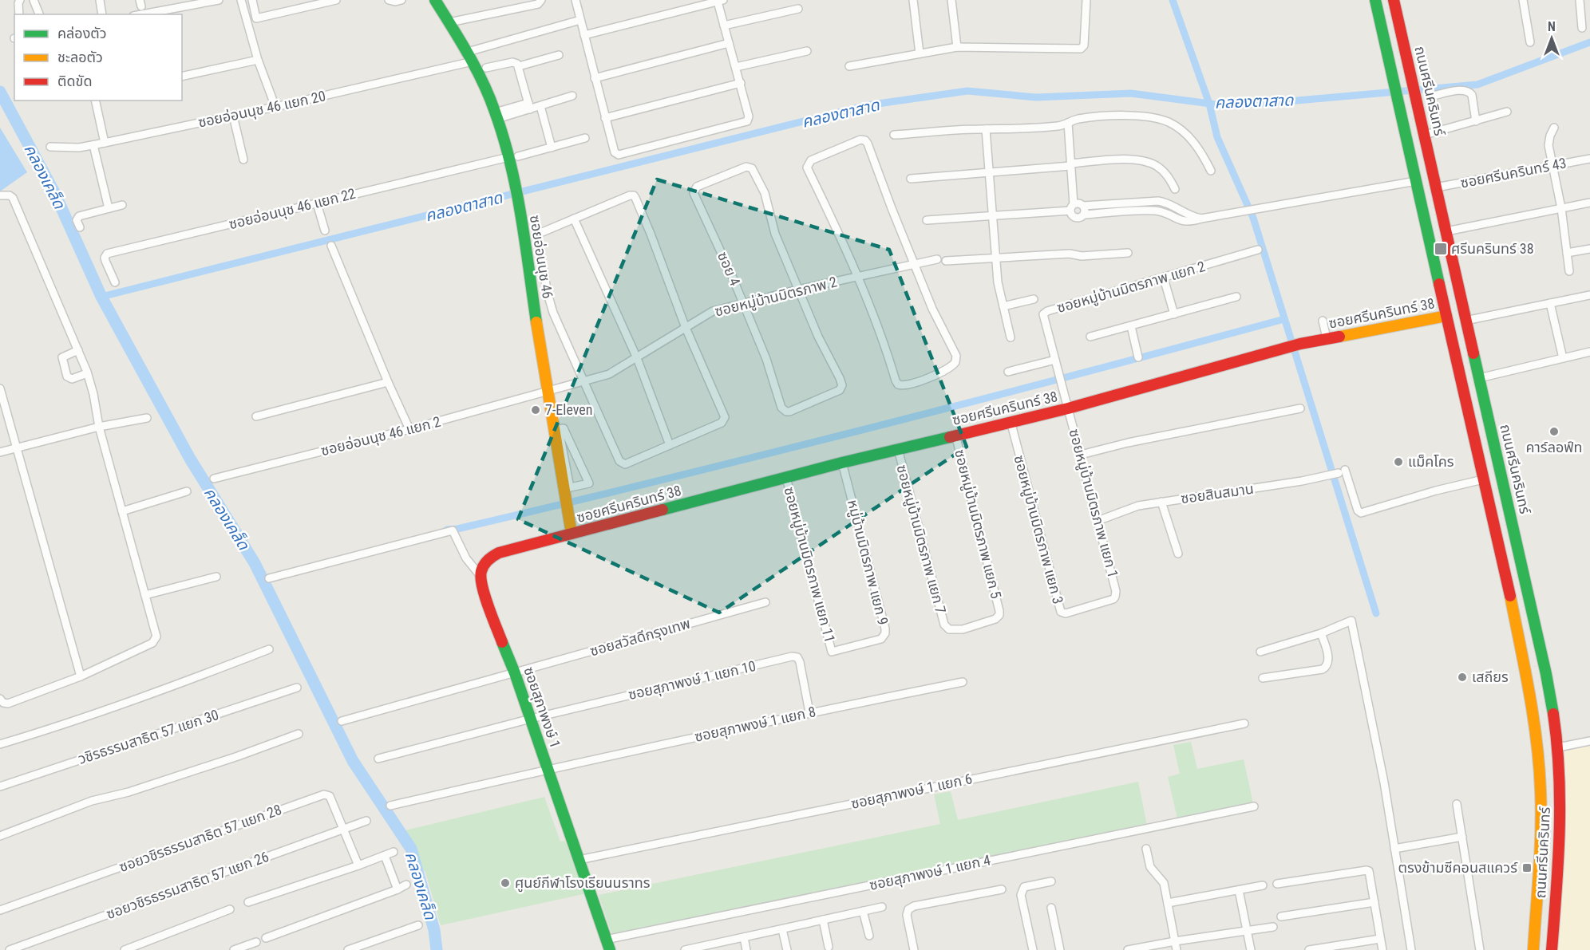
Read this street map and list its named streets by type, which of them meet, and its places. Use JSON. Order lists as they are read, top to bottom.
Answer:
{
  "streets": {
    "street": [
      "ถนนศรีนครินทร์",
      "ซอยอ่อนนุช 46 แยก 20",
      "ซอยศรีนครินทร์ 43",
      "ซอยอ่อนนุช 46 แยก 22",
      "ซอยอ่อนนุช 46",
      "ซอย 4",
      "ซอยหมู่บ้านมิตรภาพ แยก 2",
      "ซอยหมู่บ้านมิตรภาพ 2",
      "ซอยศรีนครินทร์ 38",
      "ซอยอ่อนนุช 46 แยก 2",
      "ซอยสินสมาน",
      "ซอยหมู่บ้านมิตรภาพ แยก 1",
      "ซอยหมู่บ้านมิตรภาพ แยก 5",
      "ซอยหมู่บ้านมิตรภาพ แยก 3",
      "ซอยหมู่บ้านมิตรภาพ แยก 7",
      "หมู่บ้านมิตรภาพ แยก 9",
      "ซอยหมู่บ้านมิตรภาพ แยก 11",
      "ซอยสวัสดีกรุงเทพ",
      "ซอยสุภาพงษ์ 1 แยก 10",
      "ซอยสุภาพงษ์ 1",
      "ซอยสุภาพงษ์ 1 แยก 8",
      "วชิรธรรมสาธิต 57 แยก 30",
      "ซอยสุภาพงษ์ 1 แยก 6",
      "ซอยวชิรธรรมสาธิต 57 แยก 28",
      "ซอยสุภาพงษ์ 1 แยก 4",
      "ซอยวชิรธรรมสาธิต 57 แยก 26"
    ]
  },
  "crossings": [
    ["ถนนศรีนครินทร์", "ซอยศรีนครินทร์ 43"],
    ["ถนนศรีนครินทร์", "ซอยศรีนครินทร์ 38"],
    ["ถนนศรีนครินทร์", "ซอยสินสมาน"],
    ["ซอยอ่อนนุช 46 แยก 20", "ซอยอ่อนนุช 46"],
    ["ซอยอ่อนนุช 46 แยก 22", "ซอยอ่อนนุช 46"],
    ["ซอยอ่อนนุช 46", "ซอยหมู่บ้านมิตรภาพ 2"],
    ["ซอยอ่อนนุช 46", "ซอยศรีนครินทร์ 38"],
    ["ซอยอ่อนนุช 46", "ซอยอ่อนนุช 46 แยก 2"],
    ["ซอย 4", "ซอยหมู่บ้านมิตรภาพ 2"],
    ["ซอยหมู่บ้านมิตรภาพ แยก 2", "ซอยศรีนครินทร์ 38"],
    ["ซอยหมู่บ้านมิตรภาพ แยก 2", "ซอยหมู่บ้านมิตรภาพ แยก 1"],
    ["ซอยหมู่บ้านมิตรภาพ 2", "ซอยอ่อนนุช 46 แยก 2"],
    ["ซอยศรีนครินทร์ 38", "ซอยหมู่บ้านมิตรภาพ แยก 1"],
    ["ซอยศรีนครินทร์ 38", "ซอยหมู่บ้านมิตรภาพ แยก 5"],
    ["ซอยศรีนครินทร์ 38", "ซอยหมู่บ้านมิตรภาพ แยก 3"],
    ["ซอยศรีนครินทร์ 38", "ซอยหมู่บ้านมิตรภาพ แยก 7"],
    ["ซอยศรีนครินทร์ 38", "หมู่บ้านมิตรภาพ แยก 9"],
    ["ซอยศรีนครินทร์ 38", "ซอยหมู่บ้านมิตรภาพ แยก 11"],
    ["ซอยสินสมาน", "ซอยหมู่บ้านมิตรภาพ แยก 1"],
    ["ซอยหมู่บ้านมิตรภาพ แยก 1", "ซอยหมู่บ้านมิตรภาพ แยก 3"],
    ["ซอยหมู่บ้านมิตรภาพ แยก 5", "ซอยหมู่บ้านมิตรภาพ แยก 7"],
    ["หมู่บ้านมิตรภาพ แยก 9", "ซอยหมู่บ้านมิตรภาพ แยก 11"],
    ["ซอยสวัสดีกรุงเทพ", "ซอยสุภาพงษ์ 1"],
    ["ซอยสุภาพงษ์ 1 แยก 10", "ซอยสุภาพงษ์ 1"],
    ["ซอยสุภาพงษ์ 1 แยก 10", "ซอยสุภาพงษ์ 1 แยก 8"],
    ["ซอยสุภาพงษ์ 1", "ซอยสุภาพงษ์ 1 แยก 8"],
    ["ซอยสุภาพงษ์ 1", "ซอยสุภาพงษ์ 1 แยก 6"],
    ["ซอยสุภาพงษ์ 1", "ซอยสุภาพงษ์ 1 แยก 4"],
    ["ซอยวชิรธรรมสาธิต 57 แยก 28", "ซอยวชิรธรรมสาธิต 57 แยก 26"]
  ],
  "water": ["คลองตาสาด", "คลองเคล็ด"],
  "places": {
    "transit": ["ศรีนครินทร์ 38", "ตรงข้ามซีคอนสแควร์"],
    "other": [
      "7-Eleven",
      "คาร์ลอฟ์ท",
      "แม็คโคร",
      "เสถียร",
      "ศูนย์กีฬาโรงเรียนนราทร"
    ]
  },
  "legend": ["คล่องตัว", "ชะลอตัว", "ติดขัด"],
  "north": "top"
}
